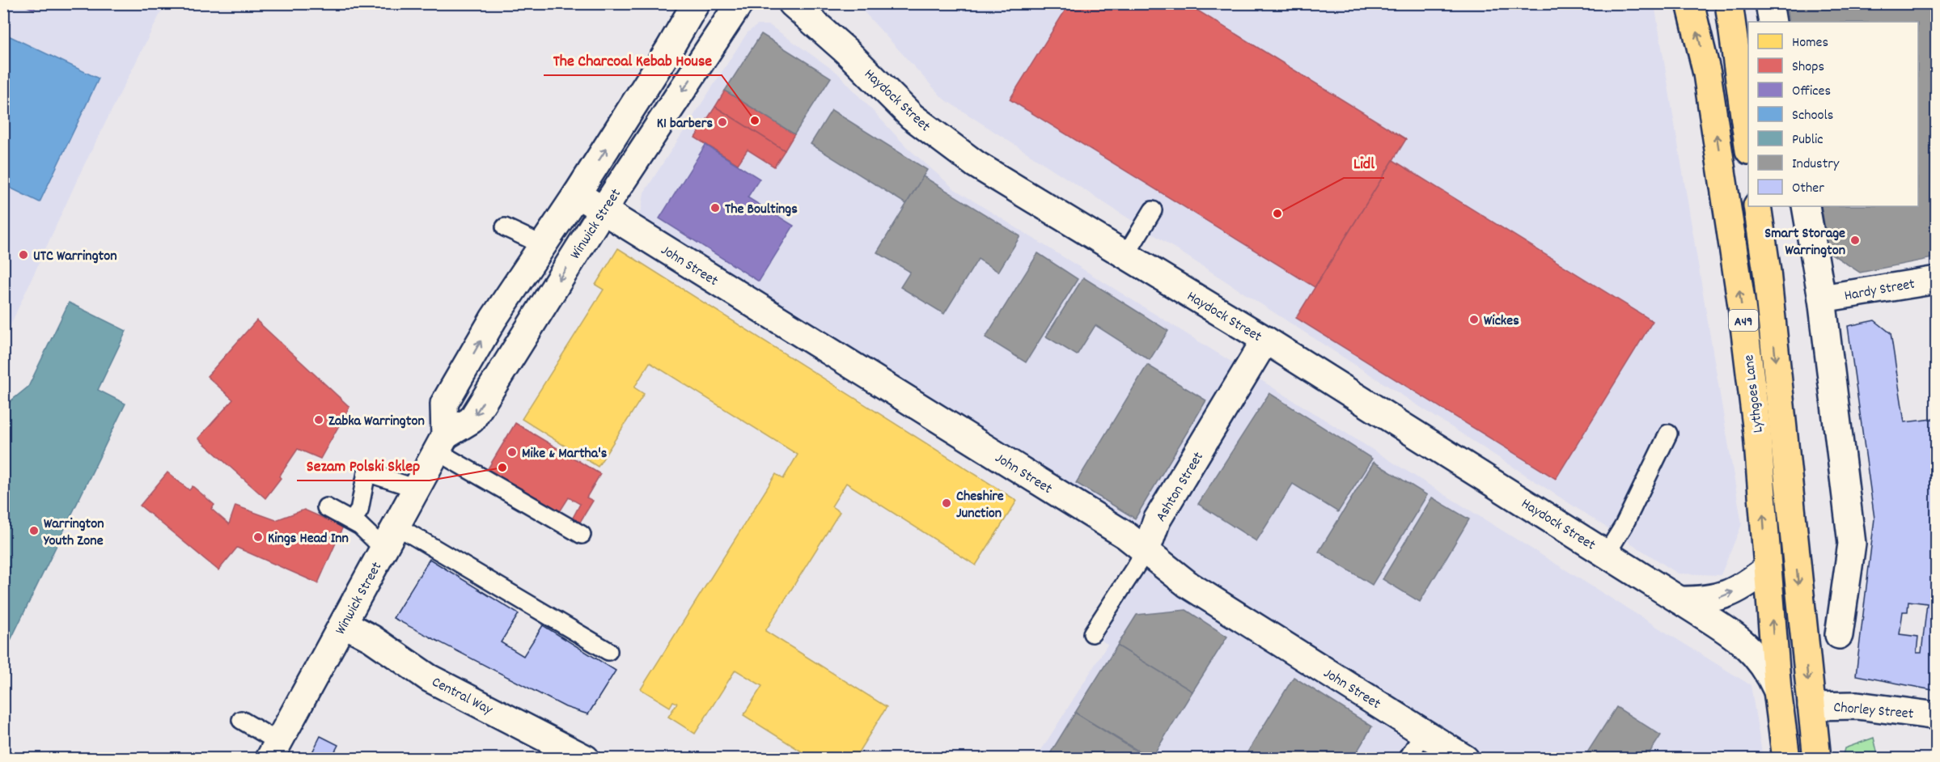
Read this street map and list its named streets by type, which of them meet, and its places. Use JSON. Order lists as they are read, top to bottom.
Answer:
{
  "streets": {
    "highway": ["A49", "Lythgoes Lane"],
    "street": [
      "Haydock Street",
      "Winwick Street",
      "John Street",
      "Hardy Street",
      "Ashton Street",
      "Central Way",
      "Chorley Street"
    ]
  },
  "crossings": [
    ["Haydock Street", "Lythgoes Lane"],
    ["Haydock Street", "Ashton Street"],
    ["Winwick Street", "John Street"],
    ["Winwick Street", "Central Way"],
    ["John Street", "Ashton Street"],
    ["Lythgoes Lane", "Chorley Street"]
  ],
  "places": [
    "The Charcoal Kebab House",
    "K1 barbers",
    "The Boultings",
    "Lidl",
    "Smart Storage Warrington",
    "UTC Warrington",
    "Wickes",
    "Zabka Warrington",
    "Mike & Martha's",
    "Sezam Polski Sklep",
    "Cheshire Junction",
    "Warrington Youth Zone",
    "Kings Head Inn"
  ],
  "legend": [
    "Homes",
    "Shops",
    "Offices",
    "Schools",
    "Public",
    "Industry",
    "Other"
  ]
}
